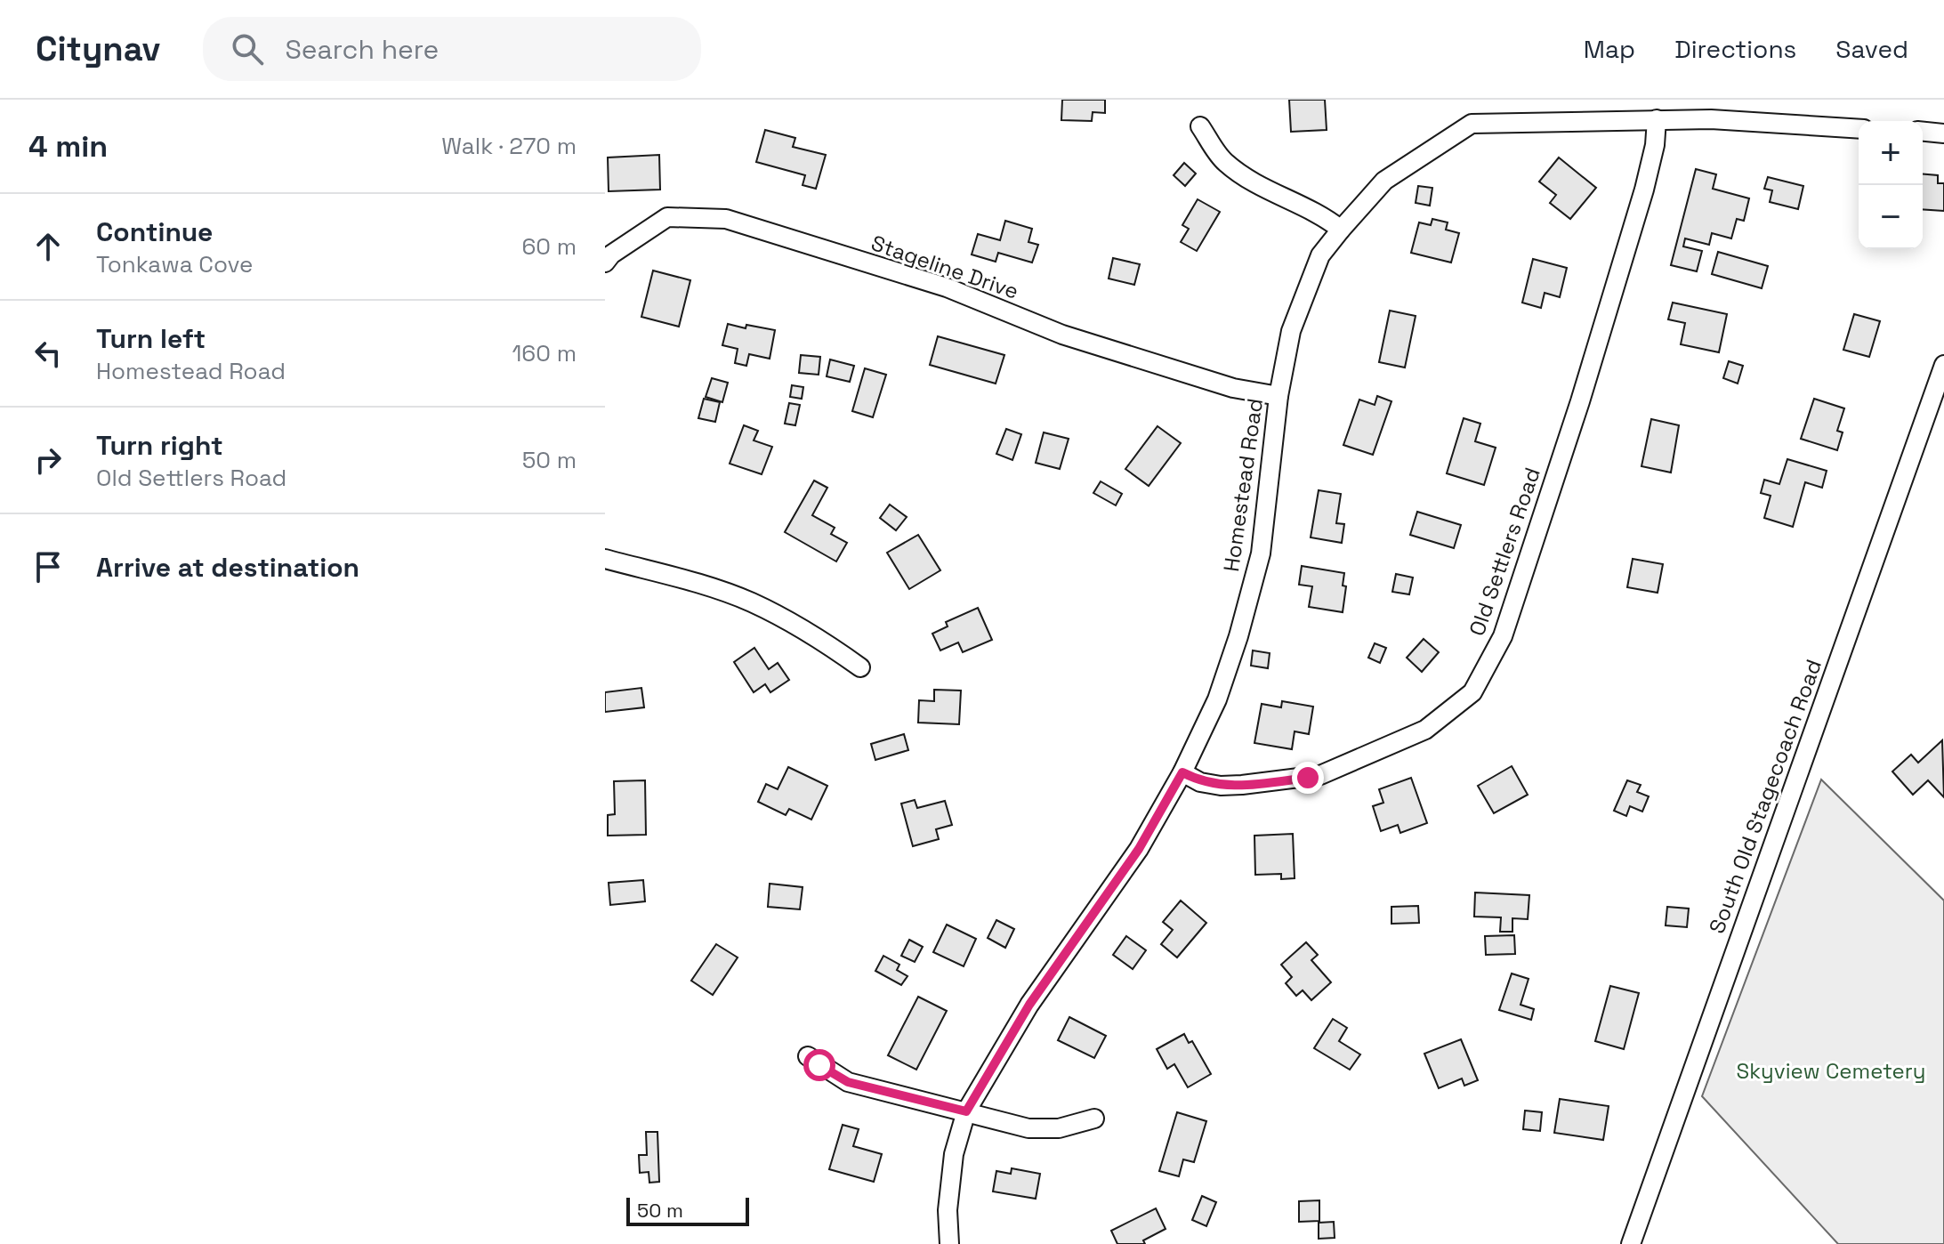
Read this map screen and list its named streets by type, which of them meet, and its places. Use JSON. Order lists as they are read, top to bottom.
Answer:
{
  "streets": {
    "street": [
      "Stageline Drive",
      "Homestead Road",
      "Old Settlers Road",
      "South Old Stagecoach Road"
    ]
  },
  "crossings": [
    ["Stageline Drive", "Homestead Road"],
    ["Homestead Road", "Old Settlers Road"]
  ],
  "parks": ["Skyview Cemetery"],
  "scale_bar": "50 m",
  "page": {
    "header": "Citynav",
    "search": "Search here",
    "nav": ["Map", "Directions", "Saved"],
    "heading": ["4 min", "Walk · 270 m"],
    "map_buttons": ["+", "−"],
    "list": [
      ["Continue", "Tonkawa Cove", "60 m"],
      ["Turn left", "Homestead Road", "160 m"],
      ["Turn right", "Old Settlers Road", "50 m"],
      "Arrive at destination"
    ],
    "scale": "50 m"
  }
}
